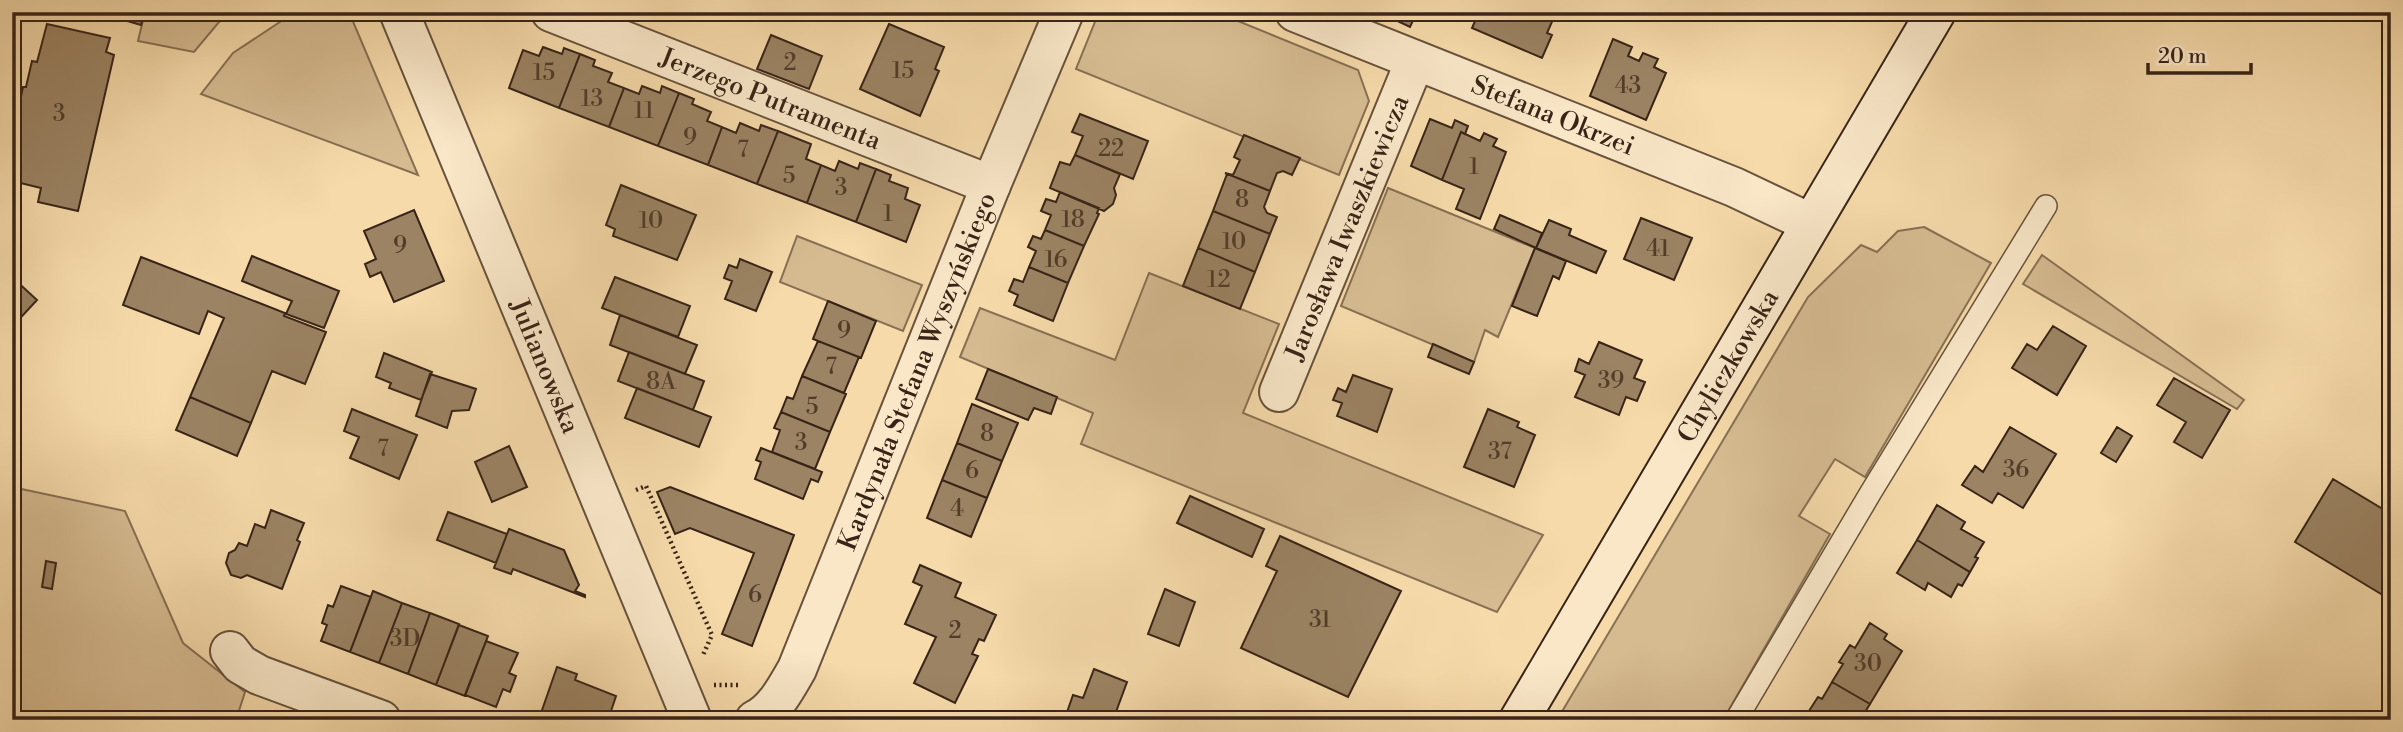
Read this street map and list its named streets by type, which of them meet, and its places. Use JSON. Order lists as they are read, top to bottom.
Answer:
{
  "streets": {
    "street": [
      "Jerzego Putramenta",
      "Stefana Okrzei",
      "Jarosława Iwaszkiewicza",
      "Julianowska",
      "Chyliczkowska",
      "Kardynała Stefana Wyszyńskiego"
    ]
  },
  "crossings": [
    ["Jerzego Putramenta", "Kardynała Stefana Wyszyńskiego"],
    ["Stefana Okrzei", "Jarosława Iwaszkiewicza"],
    ["Stefana Okrzei", "Chyliczkowska"]
  ],
  "house_numbers": [
    "2",
    "15",
    "15",
    "43",
    "13",
    "11",
    "3",
    "9",
    "22",
    "7",
    "1",
    "5",
    "3",
    "8",
    "1",
    "18",
    "10",
    "10",
    "9",
    "41",
    "16",
    "12",
    "9",
    "7",
    "39",
    "8A",
    "5",
    "8",
    "3",
    "7",
    "37",
    "36",
    "6",
    "4",
    "6",
    "31",
    "2",
    "3D",
    "30"
  ],
  "scale_bar": "20 m"
}
